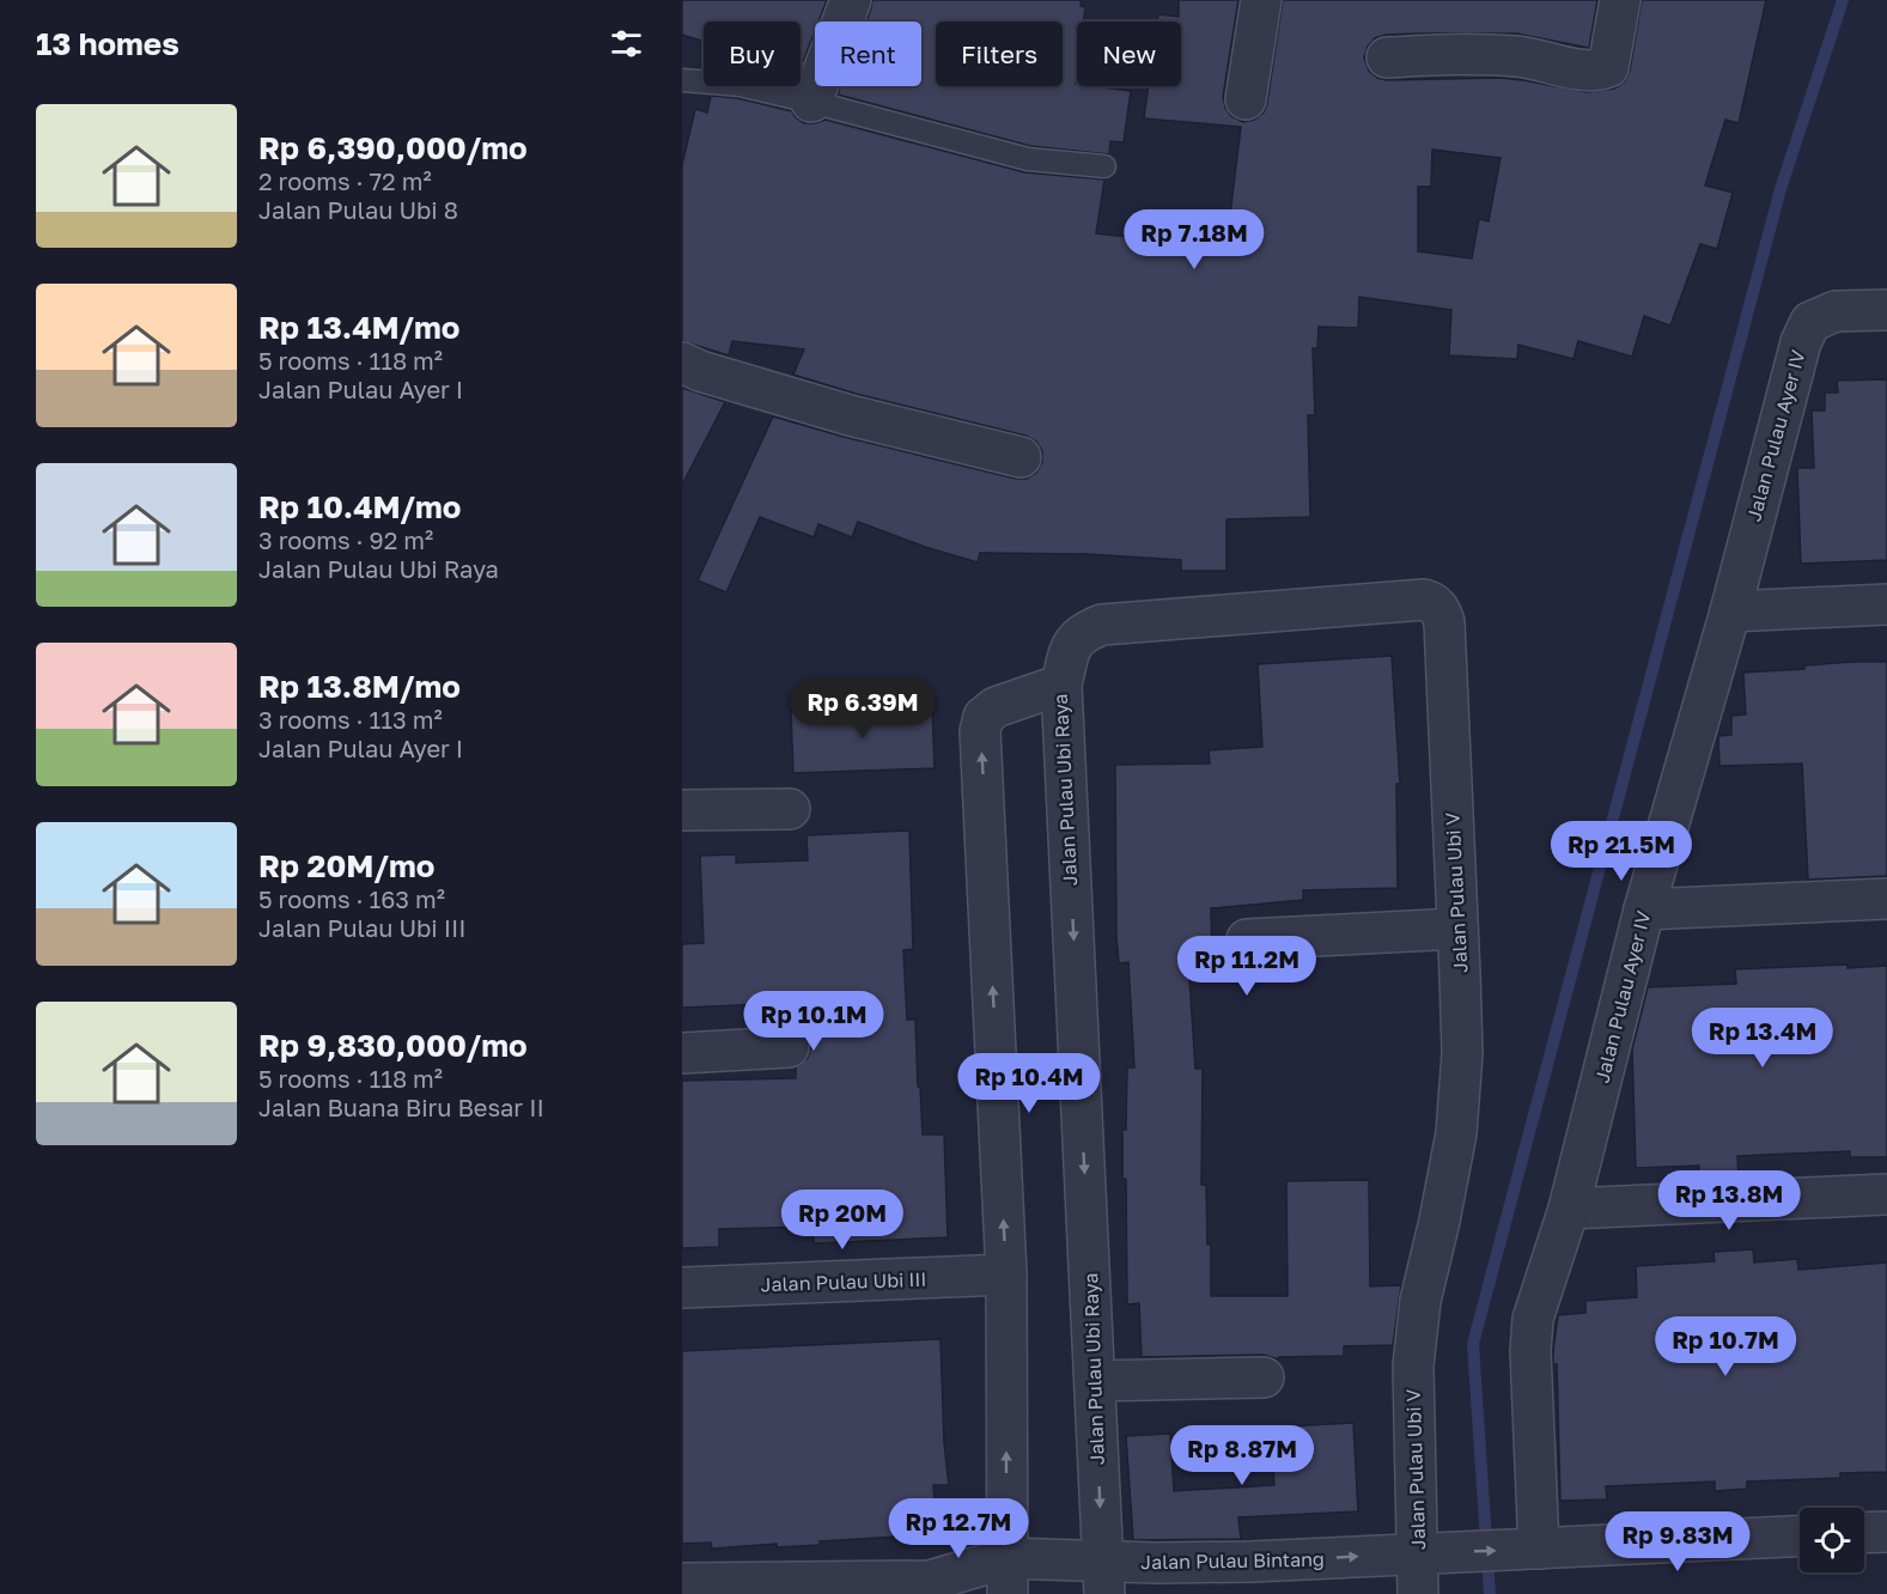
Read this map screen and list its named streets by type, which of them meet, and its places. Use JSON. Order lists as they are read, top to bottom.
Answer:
{
  "streets": {
    "street": [
      "Jalan Pulau Ayer IV",
      "Jalan Pulau Ubi Raya",
      "Jalan Pulau Ubi V",
      "Jalan Pulau Ubi III",
      "Jalan Pulau Bintang"
    ]
  },
  "crossings": [
    ["Jalan Pulau Ayer IV", "Jalan Pulau Bintang"],
    ["Jalan Pulau Ubi Raya", "Jalan Pulau Ubi V"],
    ["Jalan Pulau Ubi Raya", "Jalan Pulau Ubi III"],
    ["Jalan Pulau Ubi Raya", "Jalan Pulau Bintang"],
    ["Jalan Pulau Ubi V", "Jalan Pulau Bintang"]
  ],
  "page": {
    "heading": "13 homes",
    "chip": [
      "Buy",
      "Rent",
      "Filters",
      "New"
    ],
    "list": [
      {
        "name": "Rp 6,390,000/mo",
        "note": "2 rooms · 72 m² · Jalan Pulau Ubi 8"
      },
      {
        "name": "Rp 13.4M/mo",
        "note": "5 rooms · 118 m² · Jalan Pulau Ayer I"
      },
      {
        "name": "Rp 10.4M/mo",
        "note": "3 rooms · 92 m² · Jalan Pulau Ubi Raya"
      },
      {
        "name": "Rp 13.8M/mo",
        "note": "3 rooms · 113 m² · Jalan Pulau Ayer I"
      },
      {
        "name": "Rp 20M/mo",
        "note": "5 rooms · 163 m² · Jalan Pulau Ubi III"
      },
      {
        "name": "Rp 9,830,000/mo",
        "note": "5 rooms · 118 m² · Jalan Buana Biru Besar II"
      }
    ],
    "price": [
      "Rp 7.18M",
      "Rp 6.39M",
      "Rp 21.5M",
      "Rp 11.2M",
      "Rp 10.1M",
      "Rp 13.4M",
      "Rp 10.4M",
      "Rp 13.8M",
      "Rp 20M",
      "Rp 10.7M",
      "Rp 8.87M",
      "Rp 12.7M",
      "Rp 9.83M"
    ]
  }
}
